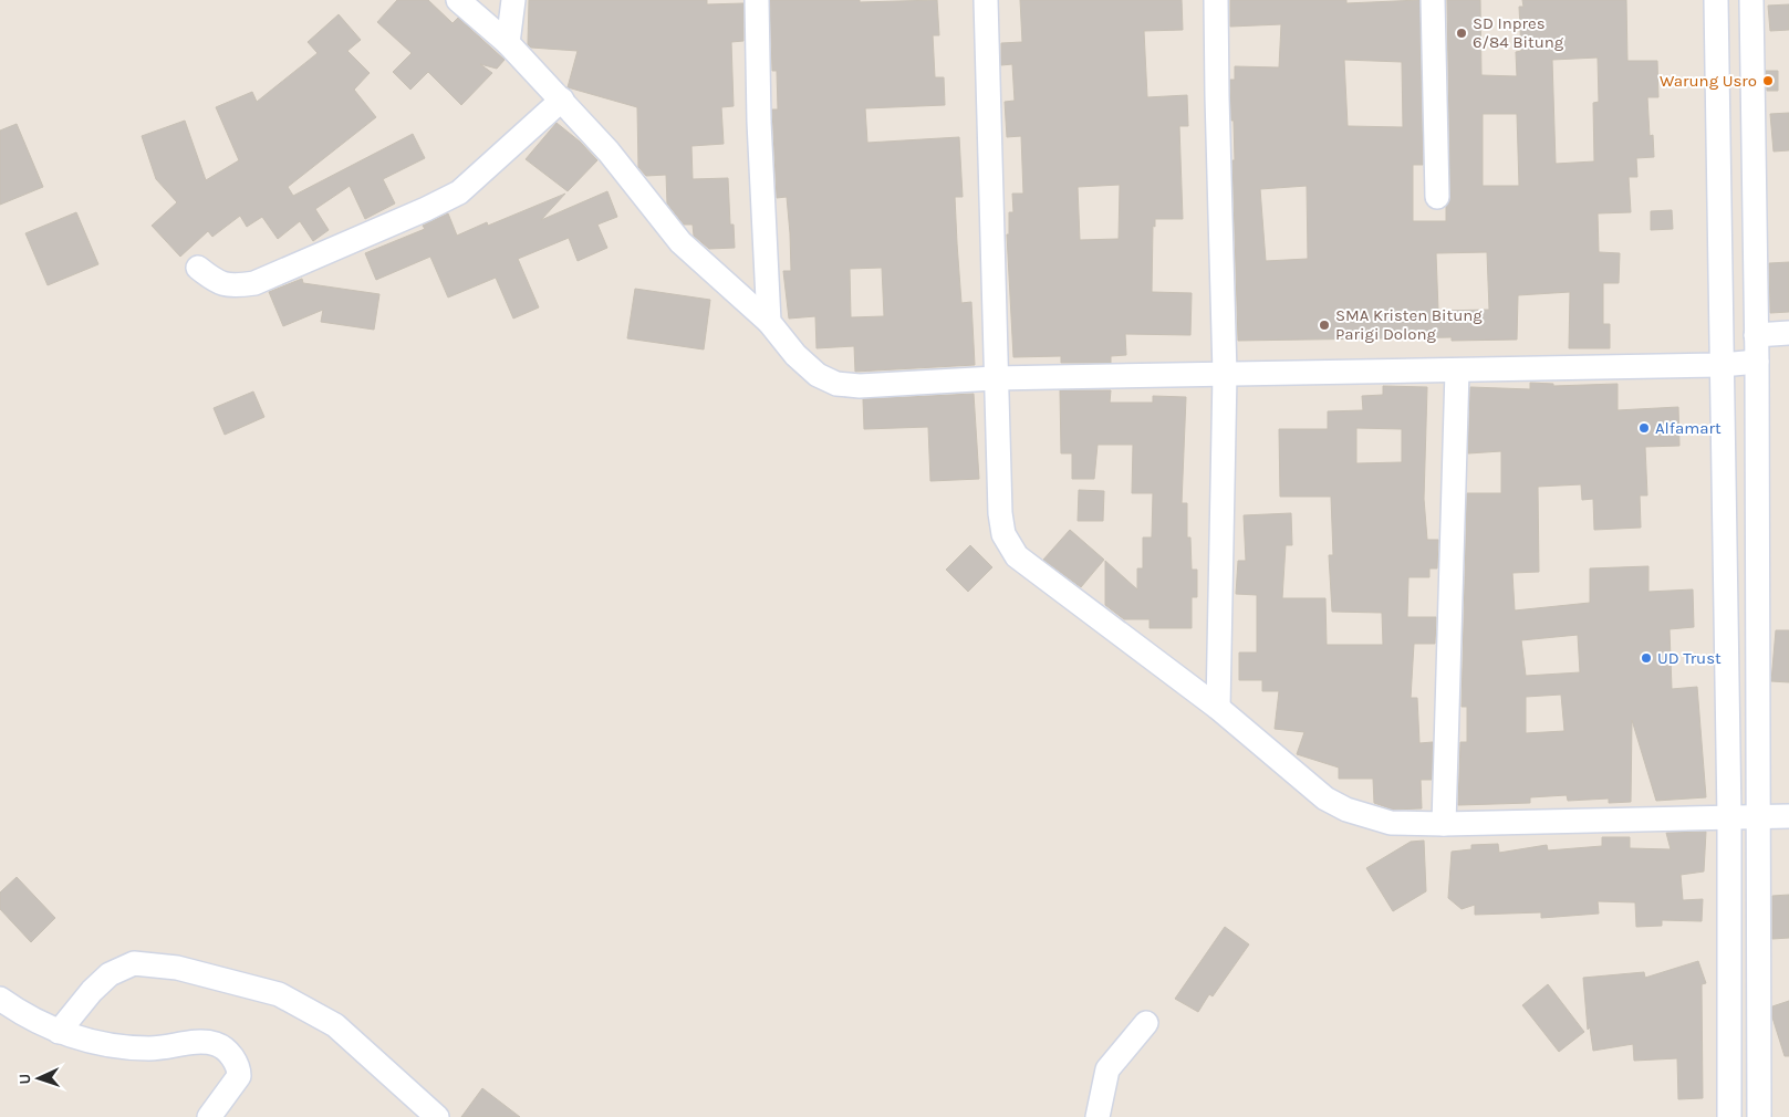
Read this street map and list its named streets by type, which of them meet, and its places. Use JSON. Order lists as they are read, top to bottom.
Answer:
{
  "places": [
    "SD Inpres 6/84 Bitung",
    "Warung Usro",
    "SMA Kristen Bitung Parigi Dolong",
    "Alfamart",
    "UD Trust"
  ],
  "north": "left"
}
